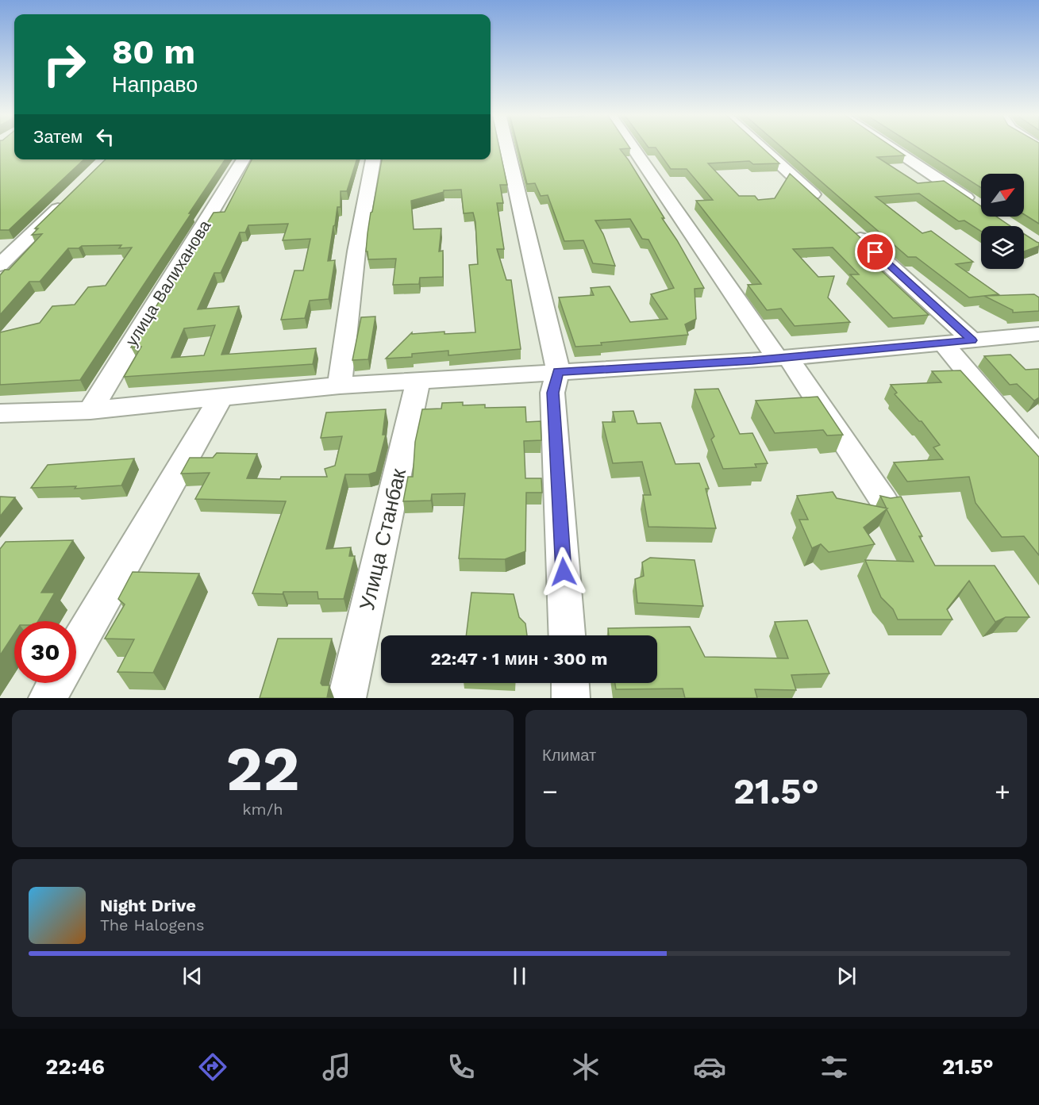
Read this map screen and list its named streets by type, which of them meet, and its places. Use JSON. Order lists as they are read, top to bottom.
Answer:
{
  "streets": {
    "street": ["улица Валиханова", "Улица Станбак"]
  },
  "north": "top right",
  "page": {
    "turn": ["80 m", "Направо"],
    "then": "Затем",
    "limit": "30",
    "trip": "22:47 · 1 мин · 300 m",
    "tile": [
      ["22", "km/h"],
      "Климат"
    ],
    "heat": ["−", "21.5°", "+"],
    "song": ["Night Drive", "The Halogens"],
    "tabs": ["22:46", "21.5°"]
  }
}
